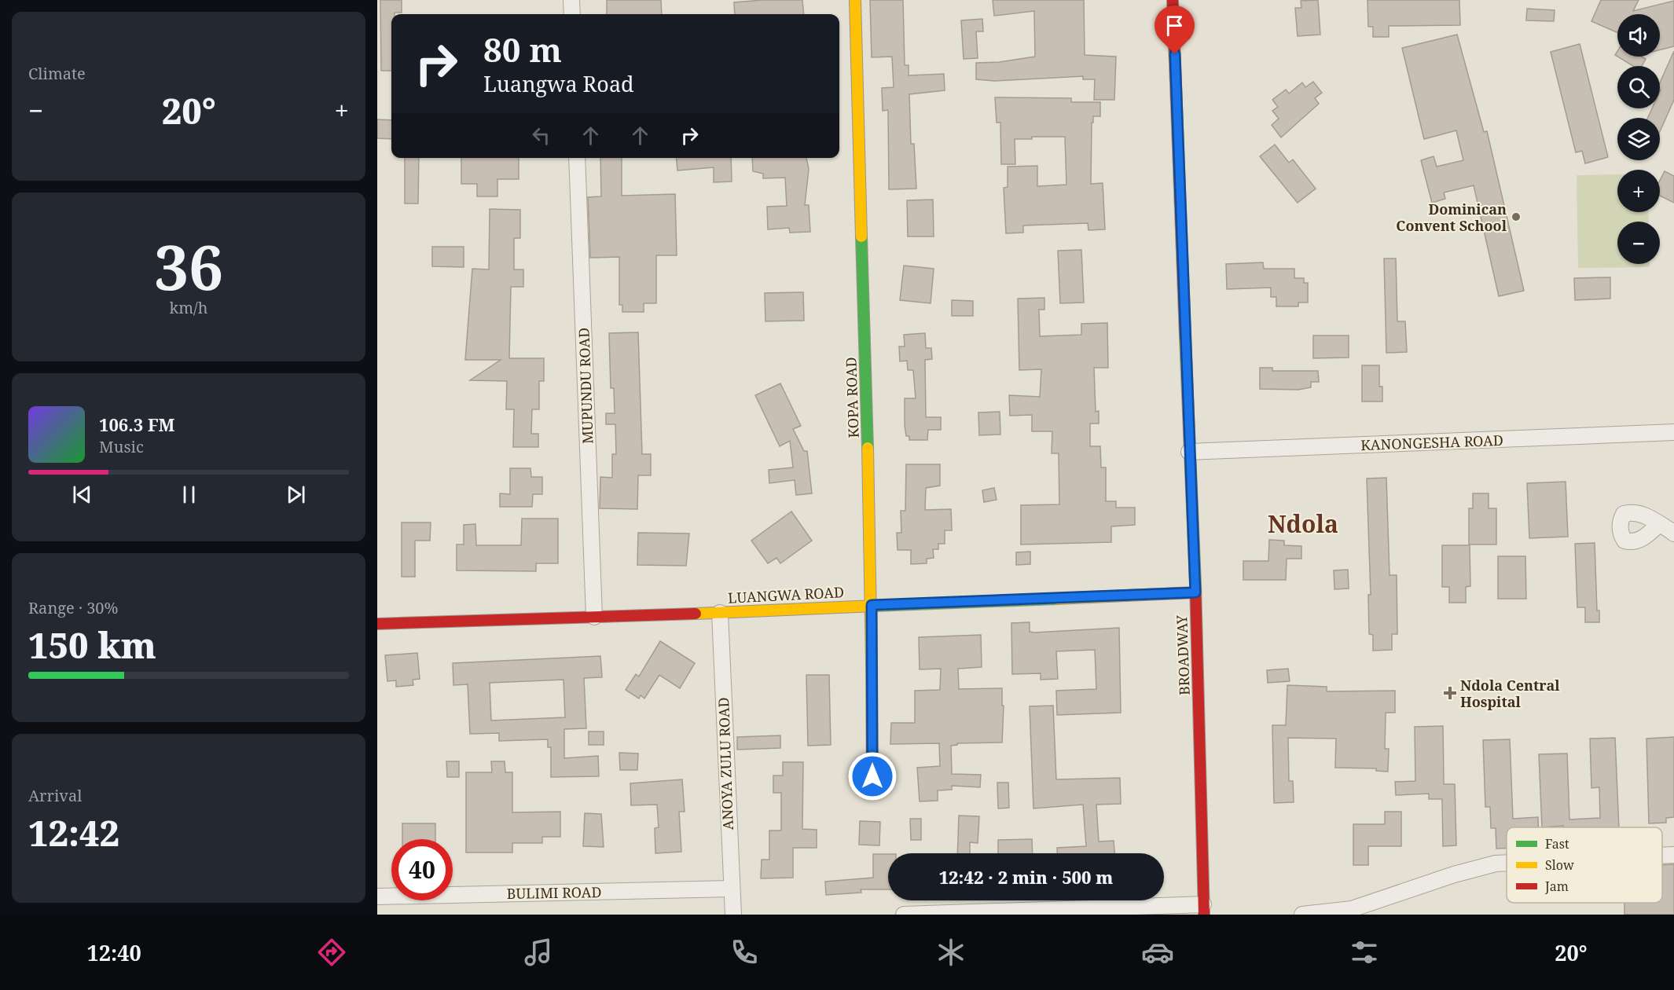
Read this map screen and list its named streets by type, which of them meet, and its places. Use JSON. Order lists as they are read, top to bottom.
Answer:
{
  "streets": {
    "street": [
      "MUPUNDU ROAD",
      "KOPA ROAD",
      "KANONGESHA ROAD",
      "LUANGWA ROAD",
      "BROADWAY",
      "ANOYA ZULU ROAD",
      "BULIMI ROAD"
    ]
  },
  "crossings": [
    ["MUPUNDU ROAD", "LUANGWA ROAD"],
    ["KOPA ROAD", "LUANGWA ROAD"],
    ["KANONGESHA ROAD", "BROADWAY"],
    ["LUANGWA ROAD", "BROADWAY"],
    ["LUANGWA ROAD", "ANOYA ZULU ROAD"],
    ["ANOYA ZULU ROAD", "BULIMI ROAD"]
  ],
  "districts": ["Ndola"],
  "places": {
    "other": ["Dominican Convent School"],
    "health": ["Ndola Central Hospital"]
  },
  "legend": ["Fast", "Slow", "Jam"],
  "page": {
    "tile": [
      "Climate",
      ["36", "km/h"],
      ["Range · 30%", "150 km"],
      ["Arrival", "12:42"]
    ],
    "map_buttons": ["+", "−"],
    "turn": ["80 m", "Luangwa Road"],
    "heat": ["−", "20°", "+"],
    "song": ["106.3 FM", "Music"],
    "limit": "40",
    "trip": "12:42 · 2 min · 500 m",
    "tabs": ["12:40", "20°"]
  }
}
